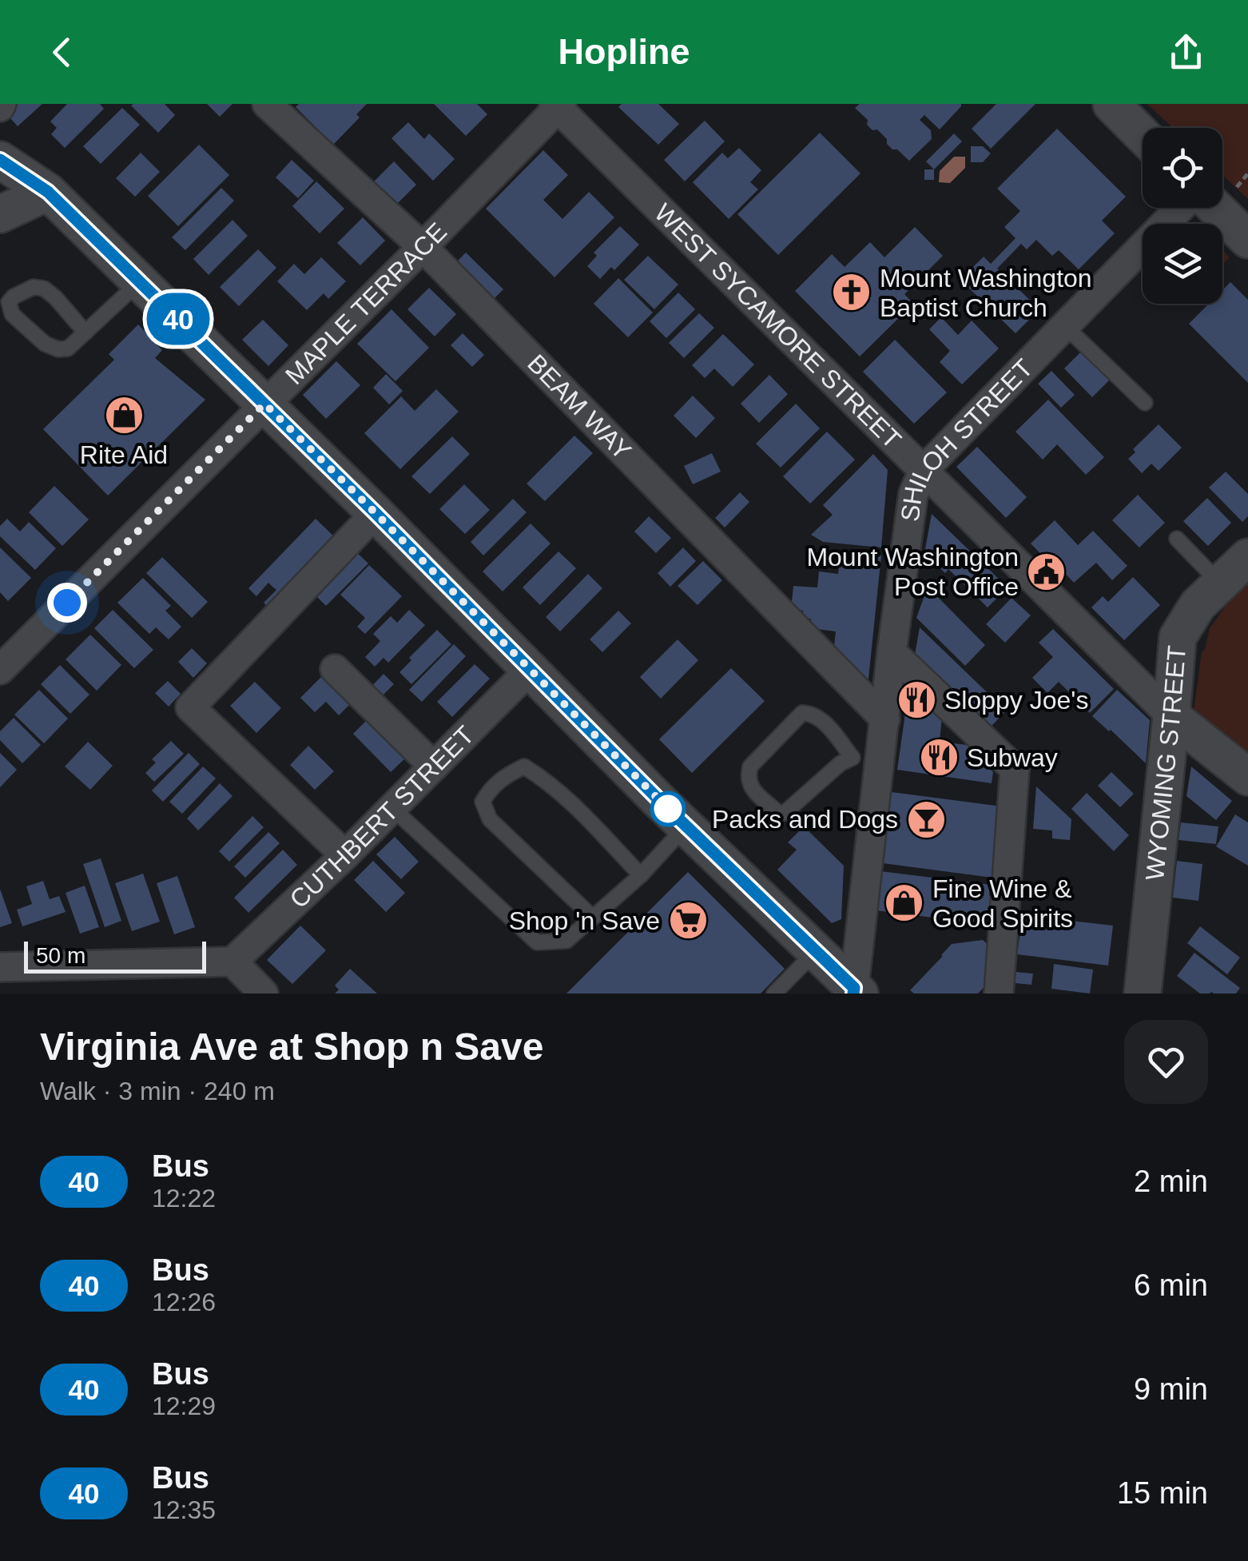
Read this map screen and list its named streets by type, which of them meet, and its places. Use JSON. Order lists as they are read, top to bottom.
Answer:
{
  "streets": {
    "street": [
      "MAPLE TERRACE",
      "WEST SYCAMORE STREET",
      "BEAM WAY",
      "SHILOH STREET",
      "WYOMING STREET",
      "CUTHBERT STREET"
    ]
  },
  "crossings": [
    ["MAPLE TERRACE", "WEST SYCAMORE STREET"],
    ["MAPLE TERRACE", "BEAM WAY"],
    ["WEST SYCAMORE STREET", "SHILOH STREET"],
    ["WEST SYCAMORE STREET", "WYOMING STREET"],
    ["BEAM WAY", "SHILOH STREET"]
  ],
  "places": {
    "church": ["Mount Washington Baptist Church"],
    "shop": ["Rite Aid", "Fine Wine & Good Spirits"],
    "public building": ["Mount Washington Post Office"],
    "restaurant": ["Sloppy Joe's", "Subway"],
    "bar": ["Packs and Dogs"],
    "supermarket": ["Shop 'n Save"]
  },
  "lines": ["bus line 40"],
  "scale_bar": "50 m",
  "page": {
    "header": "Hopline",
    "on_map": "40",
    "scale": "50 m",
    "heading": ["Virginia Ave at Shop n Save", "Walk · 3 min · 240 m"],
    "list": [
      {
        "mark": "40",
        "name": "Bus",
        "note": "12:22",
        "value": "2 min"
      },
      {
        "mark": "40",
        "name": "Bus",
        "note": "12:26",
        "value": "6 min"
      },
      {
        "mark": "40",
        "name": "Bus",
        "note": "12:29",
        "value": "9 min"
      },
      {
        "mark": "40",
        "name": "Bus",
        "note": "12:35",
        "value": "15 min"
      }
    ]
  }
}
